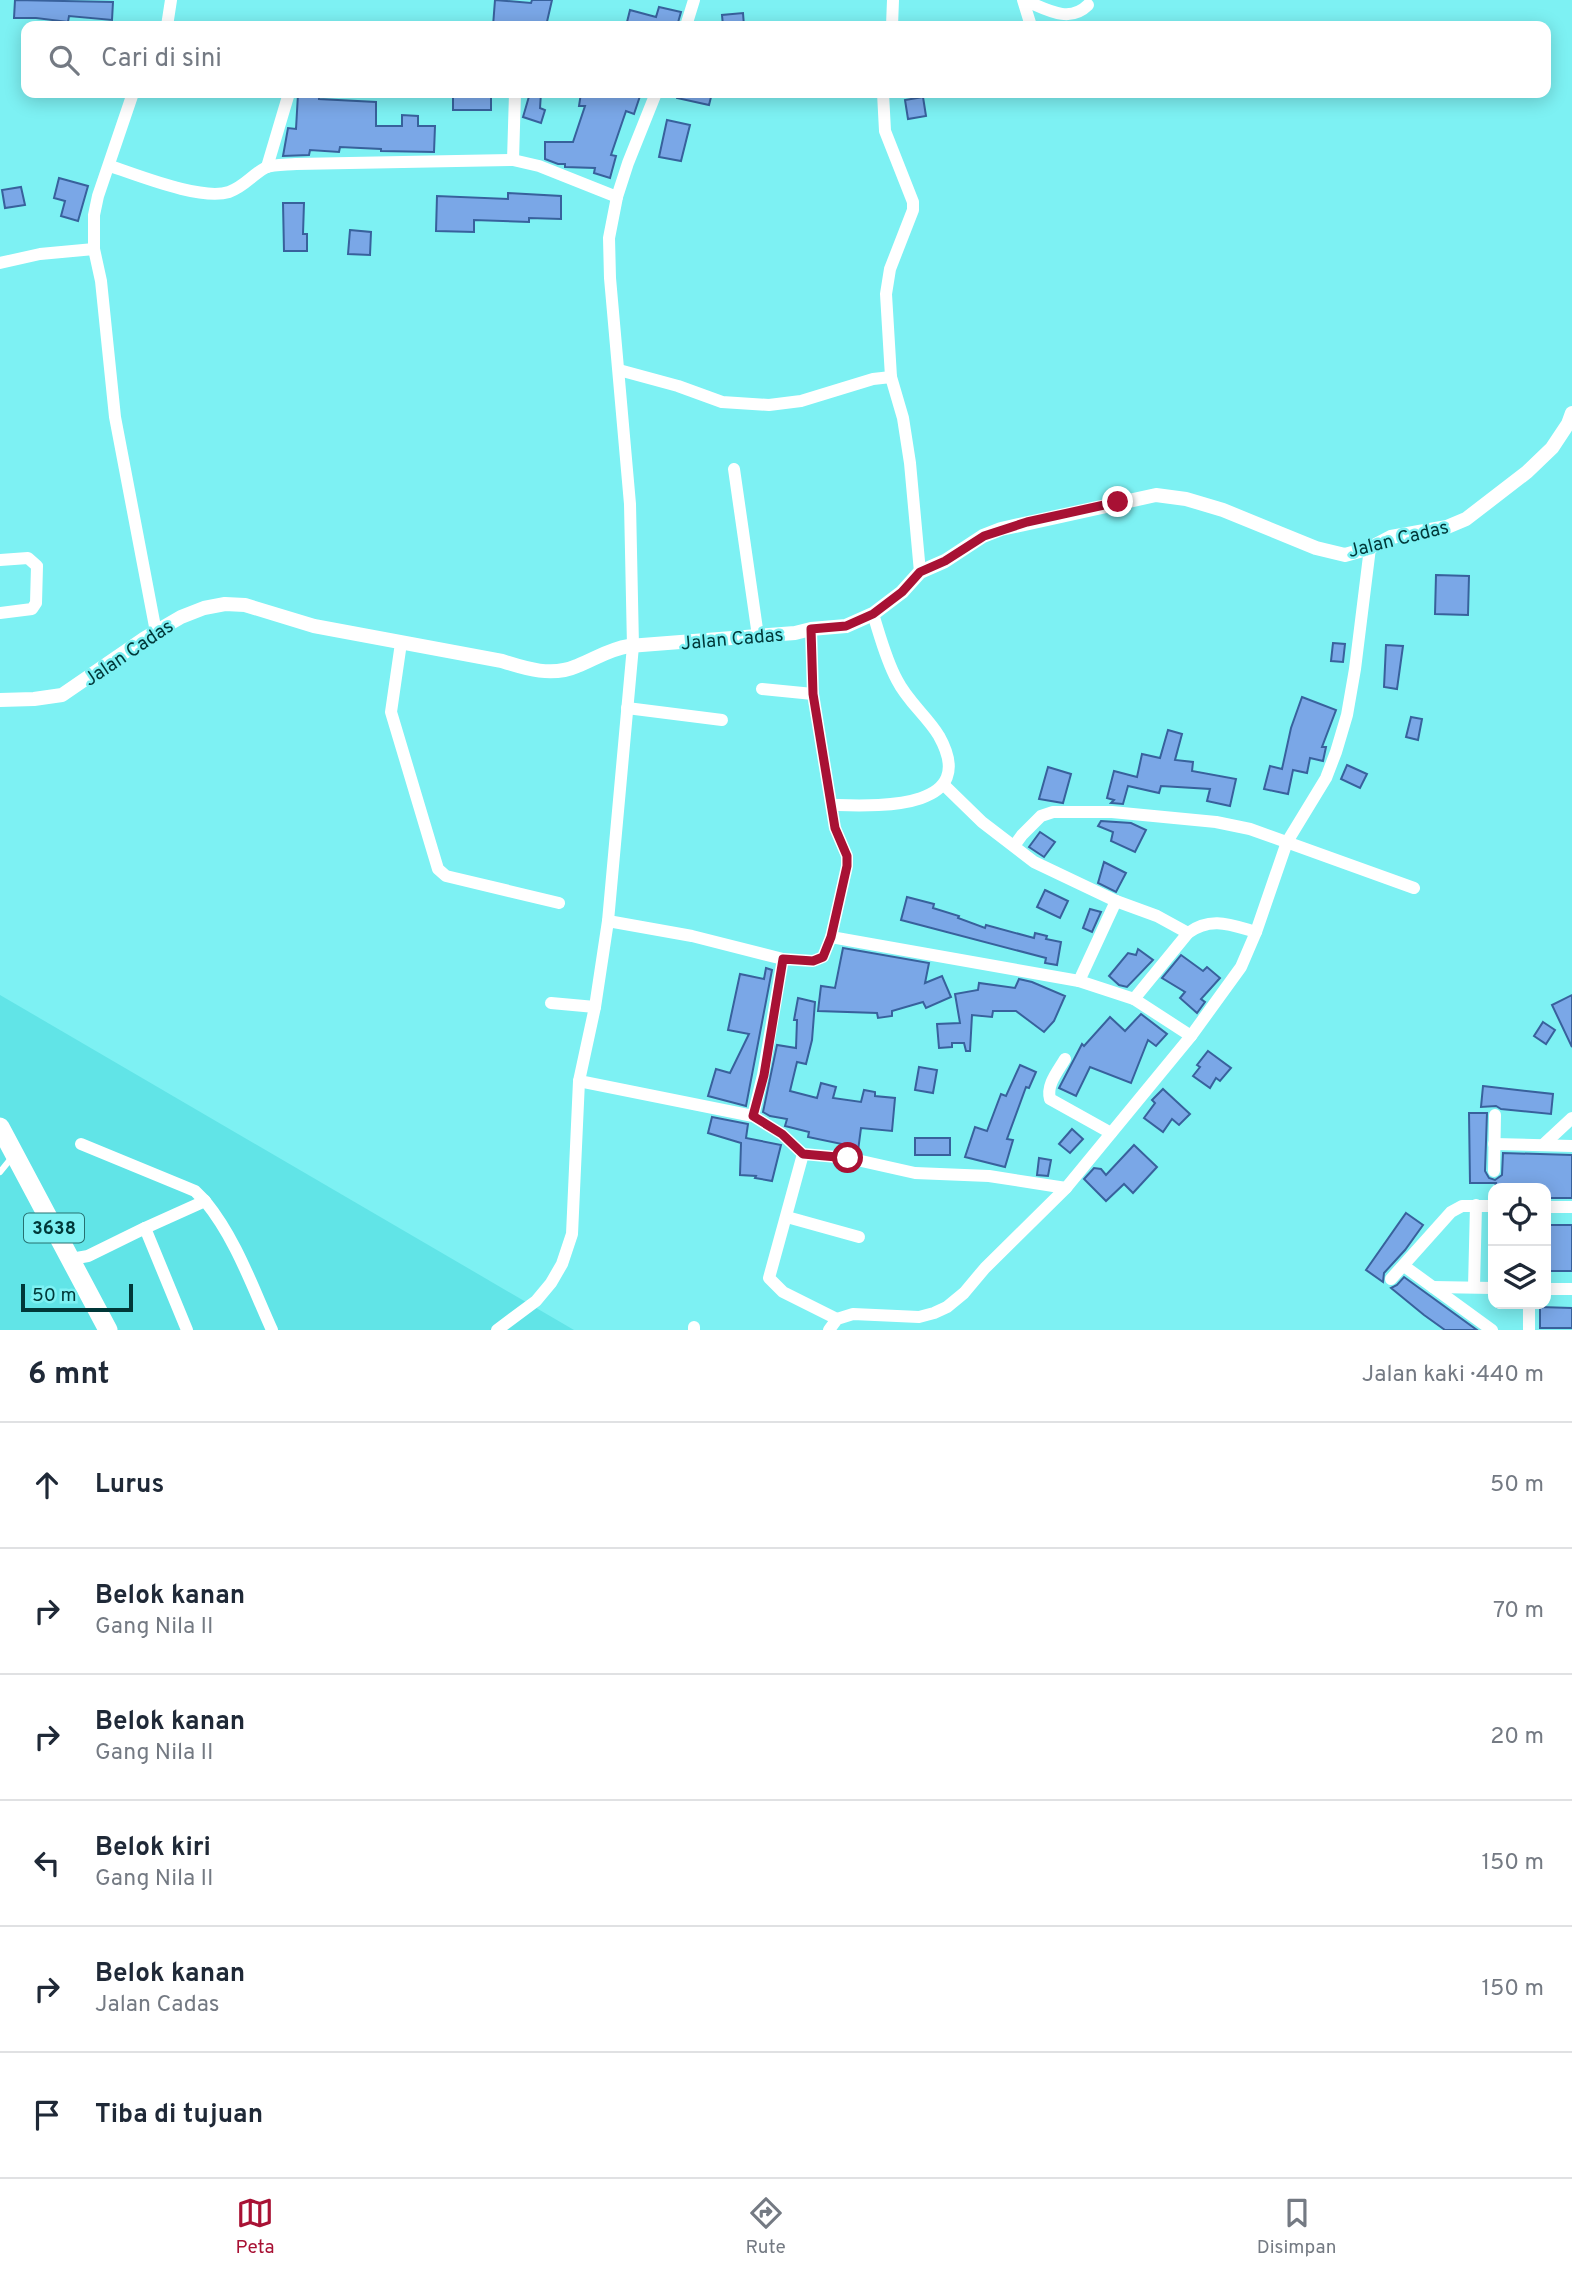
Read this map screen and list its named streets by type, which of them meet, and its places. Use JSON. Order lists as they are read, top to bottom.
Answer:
{
  "streets": {
    "main road": ["3638"],
    "street": ["Jalan Cadas"]
  },
  "scale_bar": "50 m",
  "page": {
    "search": "Cari di sini",
    "scale": "50 m",
    "heading": ["6 mnt", "Jalan kaki · 440 m"],
    "list": [
      ["Lurus", "50 m"],
      ["Belok kanan", "Gang Nila II", "70 m"],
      ["Belok kanan", "Gang Nila II", "20 m"],
      ["Belok kiri", "Gang Nila II", "150 m"],
      ["Belok kanan", "Jalan Cadas", "150 m"],
      "Tiba di tujuan"
    ],
    "nav": ["Peta", "Rute", "Disimpan"]
  }
}
